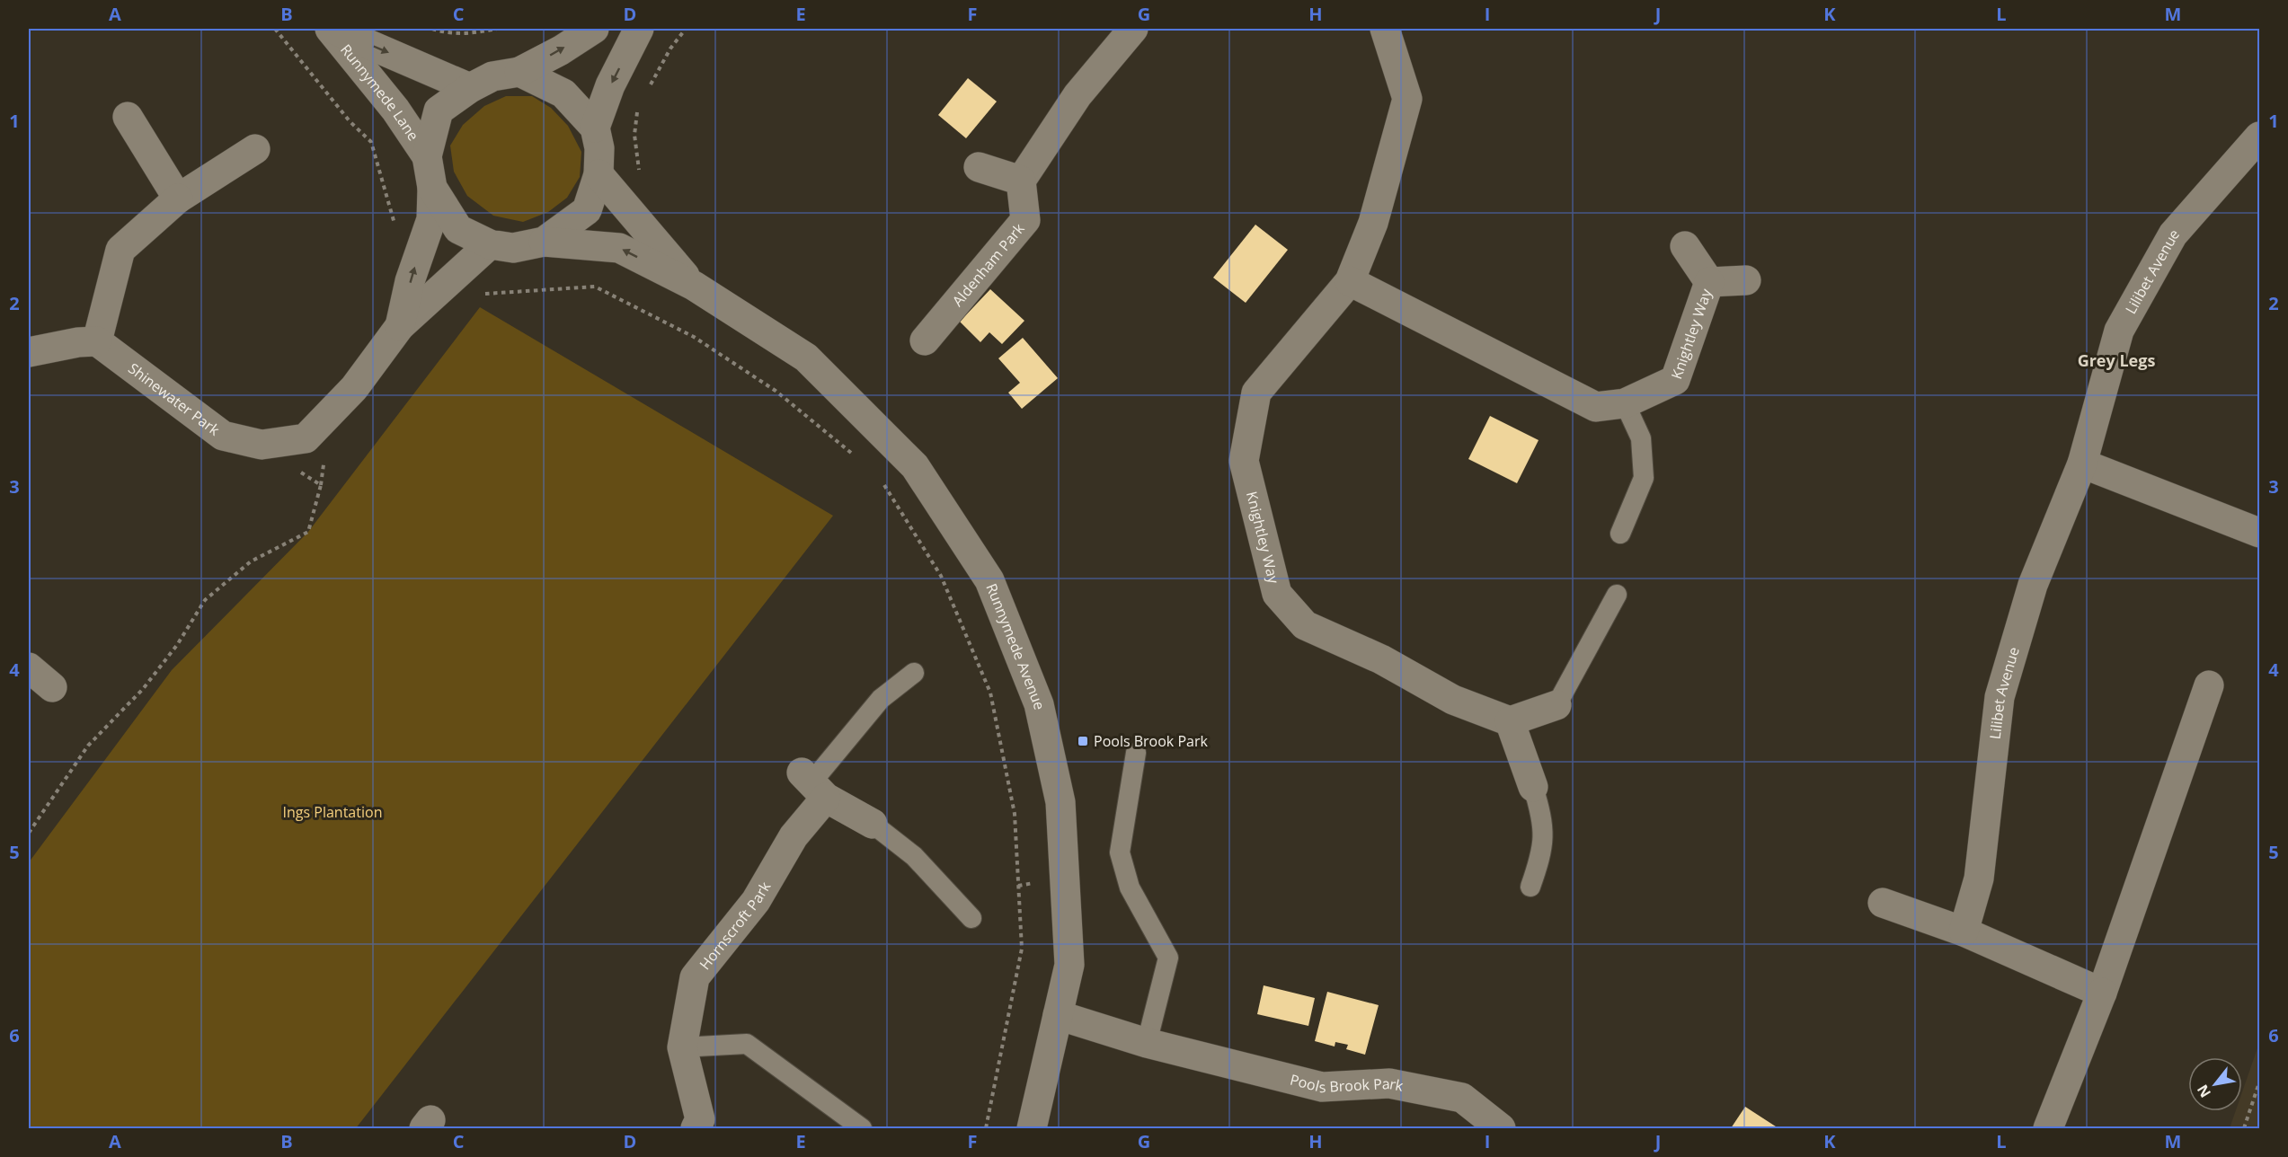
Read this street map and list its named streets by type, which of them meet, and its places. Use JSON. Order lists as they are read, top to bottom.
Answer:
{
  "streets": {
    "street": [
      "Runnymede Lane",
      "Aldenham Park",
      "Lilibet Avenue",
      "Knightley Way",
      "Shinewater Park",
      "Runnymede Avenue",
      "Hornscroft Park",
      "Pools Brook Park"
    ]
  },
  "crossings": [
    ["Runnymede Lane", "Shinewater Park"],
    ["Runnymede Lane", "Runnymede Avenue"],
    ["Shinewater Park", "Runnymede Avenue"],
    ["Runnymede Avenue", "Pools Brook Park"]
  ],
  "one_way": ["Runnymede Lane"],
  "districts": ["Grey Legs"],
  "parks": ["Ings Plantation"],
  "places": {
    "transit": ["Pools Brook Park"]
  },
  "north": "bottom left",
  "grid": {
    "columns": [
      "A",
      "B",
      "C",
      "D",
      "E",
      "F",
      "G",
      "H",
      "I",
      "J",
      "K",
      "L",
      "M"
    ],
    "rows": [
      "1",
      "2",
      "3",
      "4",
      "5",
      "6"
    ]
  }
}
